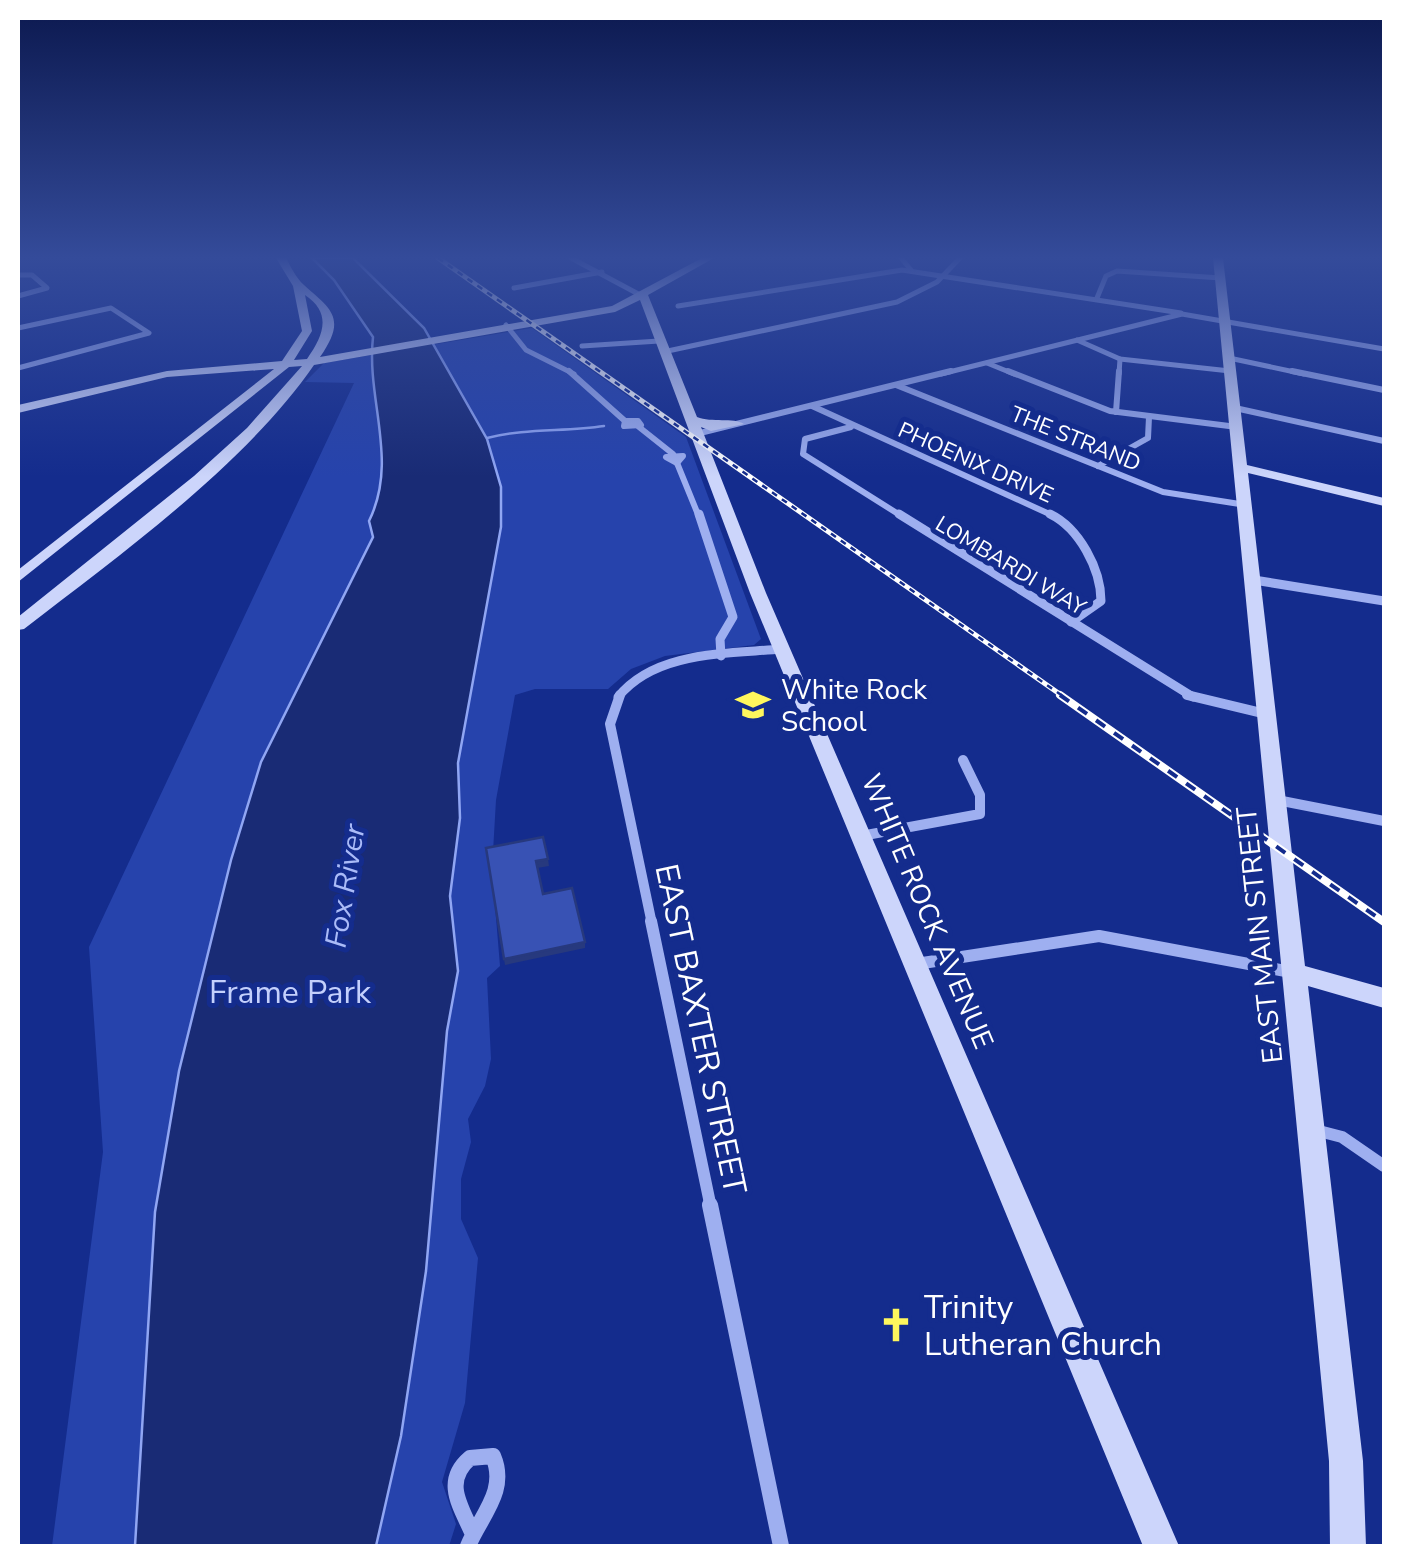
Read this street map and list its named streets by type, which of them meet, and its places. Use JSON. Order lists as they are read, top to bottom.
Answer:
{
  "streets": {
    "main road": ["WHITE ROCK AVENUE", "EAST MAIN STREET"],
    "street": [
      "THE STRAND",
      "PHOENIX DRIVE",
      "LOMBARDI WAY",
      "EAST BAXTER STREET"
    ]
  },
  "crossings": [
    ["THE STRAND", "EAST MAIN STREET"],
    ["PHOENIX DRIVE", "LOMBARDI WAY"],
    ["LOMBARDI WAY", "EAST MAIN STREET"],
    ["WHITE ROCK AVENUE", "EAST BAXTER STREET"]
  ],
  "water": ["Fox River"],
  "parks": ["Frame Park"],
  "places": {
    "school or university": ["White Rock School"],
    "church": ["Trinity Lutheran Church"]
  }
}
